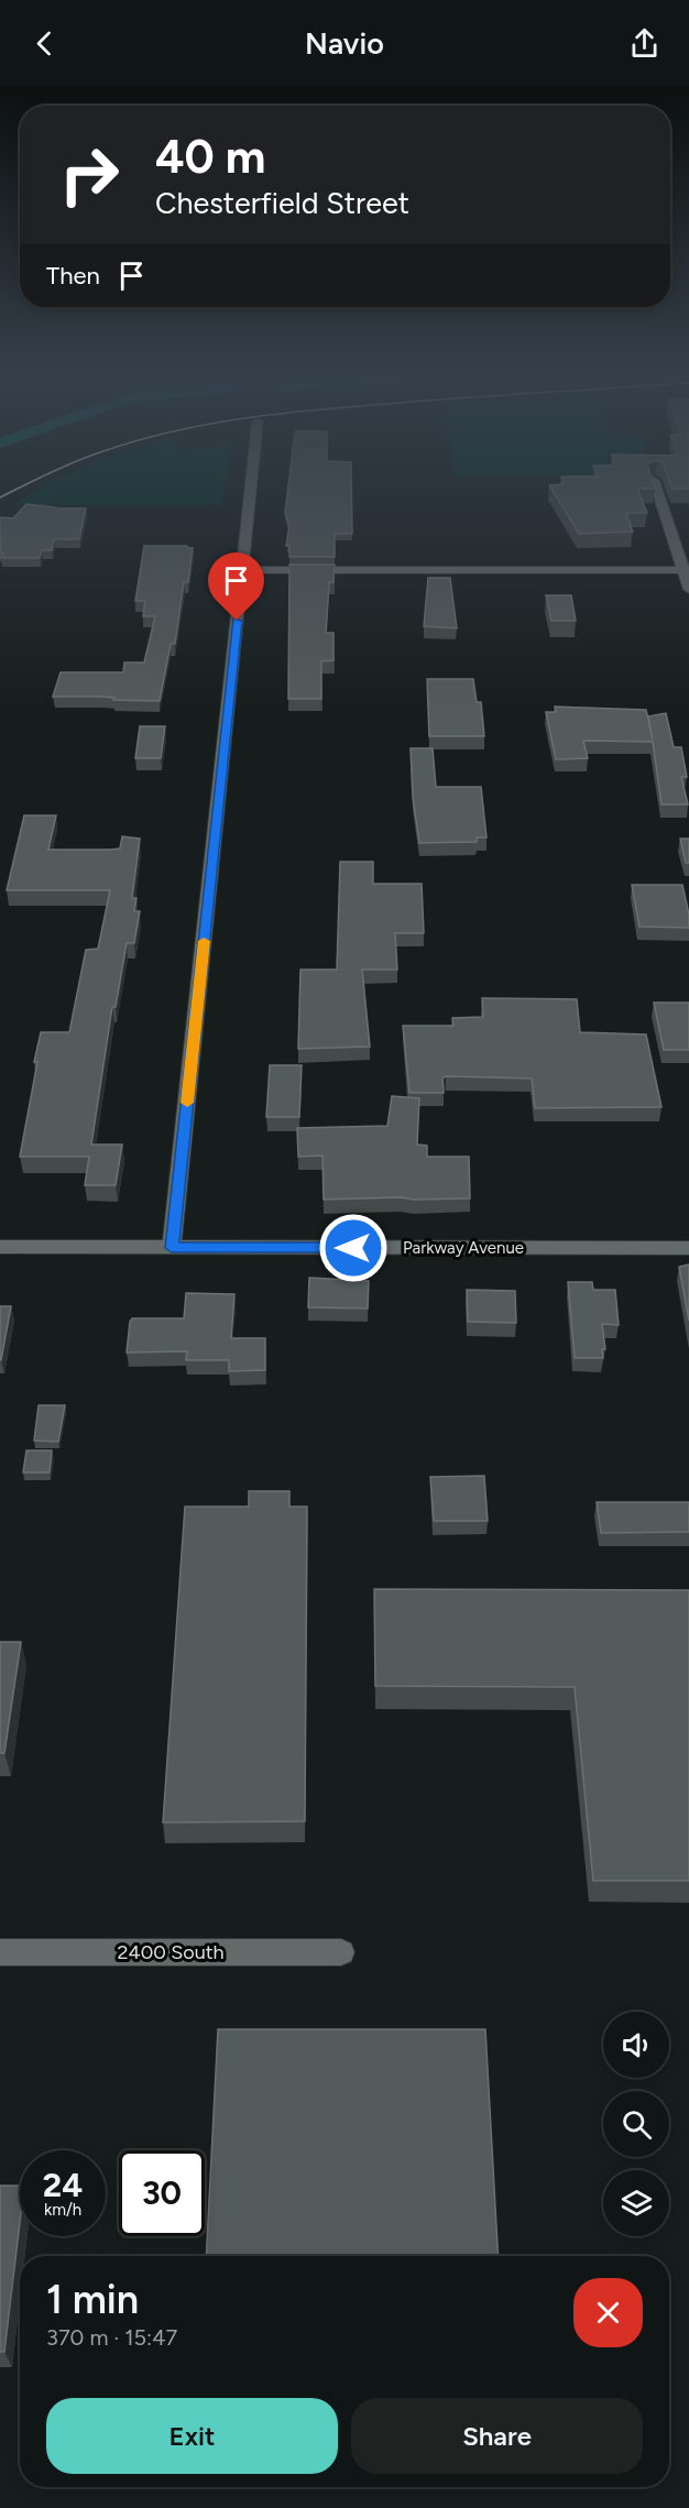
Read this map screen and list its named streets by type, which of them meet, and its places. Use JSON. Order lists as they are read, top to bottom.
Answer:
{
  "streets": {
    "street": ["Parkway Avenue", "2400 South"]
  },
  "page": {
    "header": "Navio",
    "turn": ["40 m", "Chesterfield Street"],
    "then": "Then",
    "speed": "24 km/h",
    "limit": "30",
    "heading": ["1 min", "370 m · 15:47"],
    "buttons": ["Exit", "Share"]
  }
}
